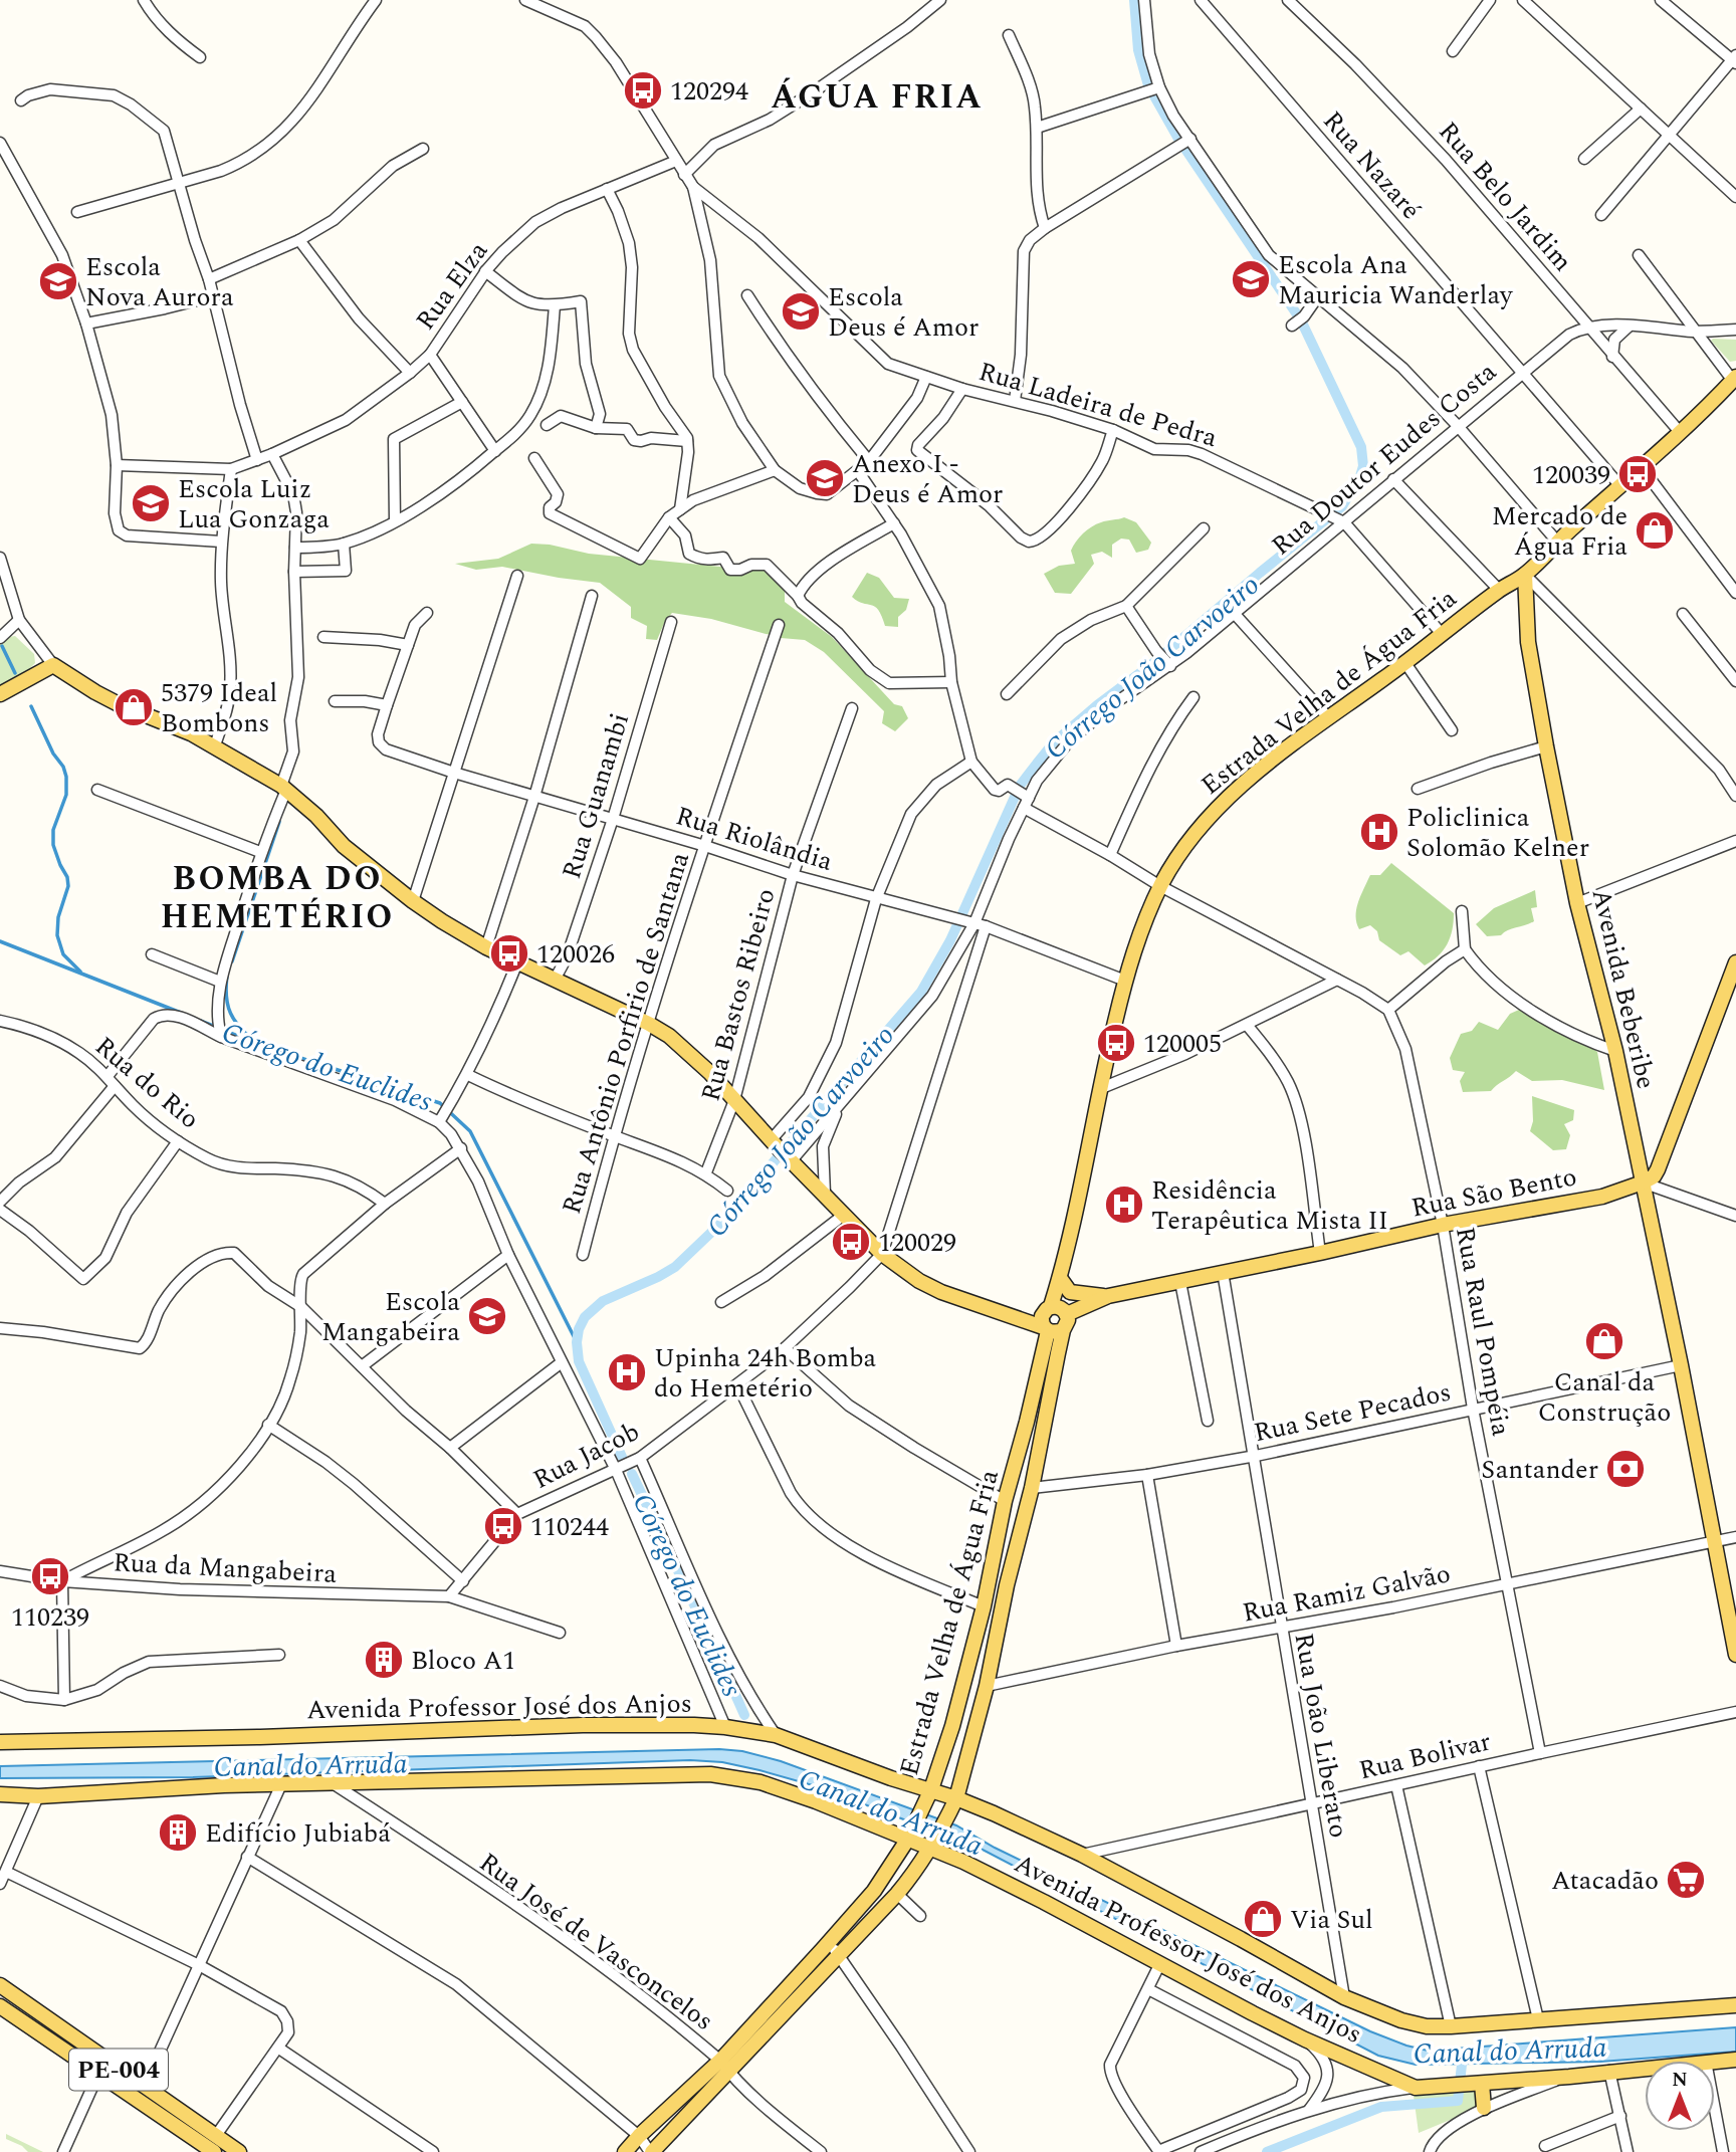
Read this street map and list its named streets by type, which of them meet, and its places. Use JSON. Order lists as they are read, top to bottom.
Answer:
{
  "streets": {
    "main road": [
      "Estrada Velha de Água Fria",
      "Avenida Beberibe",
      "Rua São Bento",
      "Avenida Professor José dos Anjos",
      "PE-004"
    ],
    "street": [
      "Rua Nazaré",
      "Rua Belo Jardim",
      "Rua Elza",
      "Rua Ladeira de Pedra",
      "Rua Doutor Eudes Costa",
      "Rua Guanambi",
      "Rua Riolândia",
      "Rua Bastos Ribeiro",
      "Rua Antônio Porfirio de Santana",
      "Rua do Rio",
      "Rua Raul Pompéia",
      "Rua Sete Pecados",
      "Rua Jacob",
      "Rua da Mangabeira",
      "Rua Ramiz Galvão",
      "Rua João Liberato",
      "Rua Bolivar",
      "Rua José de Vasconcelos"
    ]
  },
  "crossings": [
    ["Rua Nazaré", "Rua Doutor Eudes Costa"],
    ["Rua Belo Jardim", "Rua Doutor Eudes Costa"],
    ["Rua Elza", "Rua Ladeira de Pedra"],
    ["Rua Ladeira de Pedra", "Rua Doutor Eudes Costa"],
    ["Rua Doutor Eudes Costa", "Rua Riolândia"],
    ["Estrada Velha de Água Fria", "Rua Riolândia"],
    ["Estrada Velha de Água Fria", "Avenida Beberibe"],
    ["Estrada Velha de Água Fria", "Rua São Bento"],
    ["Estrada Velha de Água Fria", "Rua Sete Pecados"],
    ["Estrada Velha de Água Fria", "Rua Ramiz Galvão"],
    ["Estrada Velha de Água Fria", "Avenida Professor José dos Anjos"],
    ["Estrada Velha de Água Fria", "Rua José de Vasconcelos"],
    ["Rua Guanambi", "Rua Riolândia"],
    ["Rua Riolândia", "Rua Bastos Ribeiro"],
    ["Rua Riolândia", "Rua Antônio Porfirio de Santana"],
    ["Avenida Beberibe", "Rua São Bento"],
    ["Avenida Beberibe", "Rua Sete Pecados"],
    ["Avenida Beberibe", "Rua Ramiz Galvão"],
    ["Rua São Bento", "Rua Raul Pompéia"],
    ["Rua São Bento", "Rua João Liberato"],
    ["Rua Raul Pompéia", "Rua Sete Pecados"],
    ["Rua Raul Pompéia", "Rua Ramiz Galvão"],
    ["Rua Raul Pompéia", "Rua Bolivar"],
    ["Rua Sete Pecados", "Rua João Liberato"],
    ["Rua Jacob", "Rua da Mangabeira"],
    ["Rua Ramiz Galvão", "Rua João Liberato"],
    ["Avenida Professor José dos Anjos", "Rua João Liberato"],
    ["Avenida Professor José dos Anjos", "Rua Bolivar"],
    ["Avenida Professor José dos Anjos", "Rua José de Vasconcelos"],
    ["Rua João Liberato", "Rua Bolivar"]
  ],
  "districts": ["ÁGUA FRIA", "BOMBA DO HEMETÉRIO"],
  "water": ["Córrego João Carvoeiro", "Córego do Euclides", "Canal do Arruda"],
  "places": {
    "bus stop": [
      "120294",
      "120039",
      "120026",
      "120005",
      "120029",
      "110244",
      "110239"
    ],
    "school or university": [
      "Escola Ana Mauricia Wanderlay",
      "Escola Nova Aurora",
      "Escola Deus é Amor",
      "Anexo I - Deus é Amor",
      "Escola Luiz Lua Gonzaga",
      "Escola Mangabeira"
    ],
    "shop": [
      "Mercado de Água Fria",
      "5379 Ideal Bombons",
      "Canal da Construção",
      "Via Sul"
    ],
    "hospital": ["Policlinica Solomão Kelner", "Residência Terapêutica Mista II", "Upinha 24h Bomba do Hemetério"],
    "bank": ["Santander"],
    "building": ["Bloco A1", "Edifício Jubiabá"],
    "supermarket": ["Atacadão"]
  },
  "north": "top"
}
